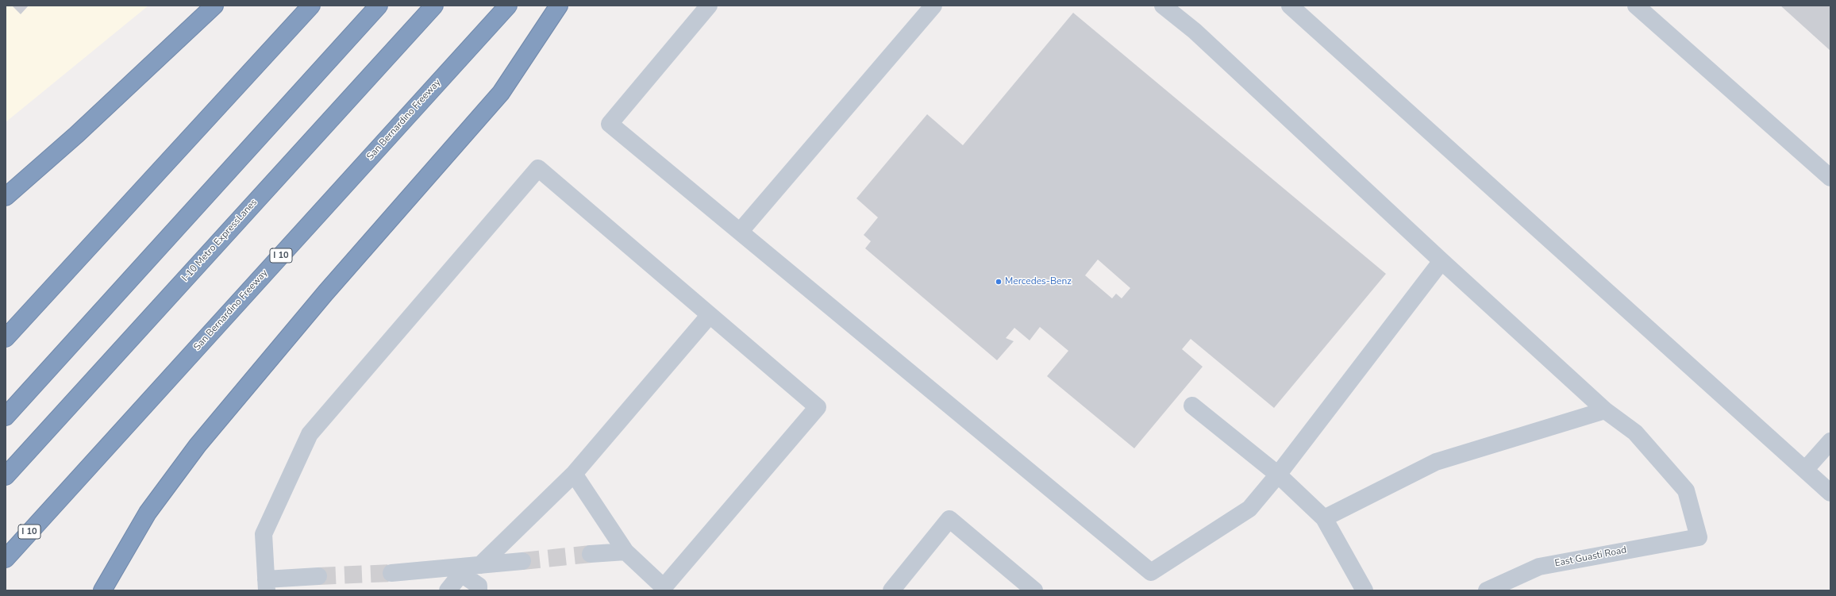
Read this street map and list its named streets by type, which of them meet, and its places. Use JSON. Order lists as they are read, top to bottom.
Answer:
{
  "streets": {
    "highway": ["San Bernardino Freeway", "I-10 Metro ExpressLanes", "I 10"],
    "street": ["East Guasti Road"]
  },
  "places": ["Mercedes-Benz"]
}
